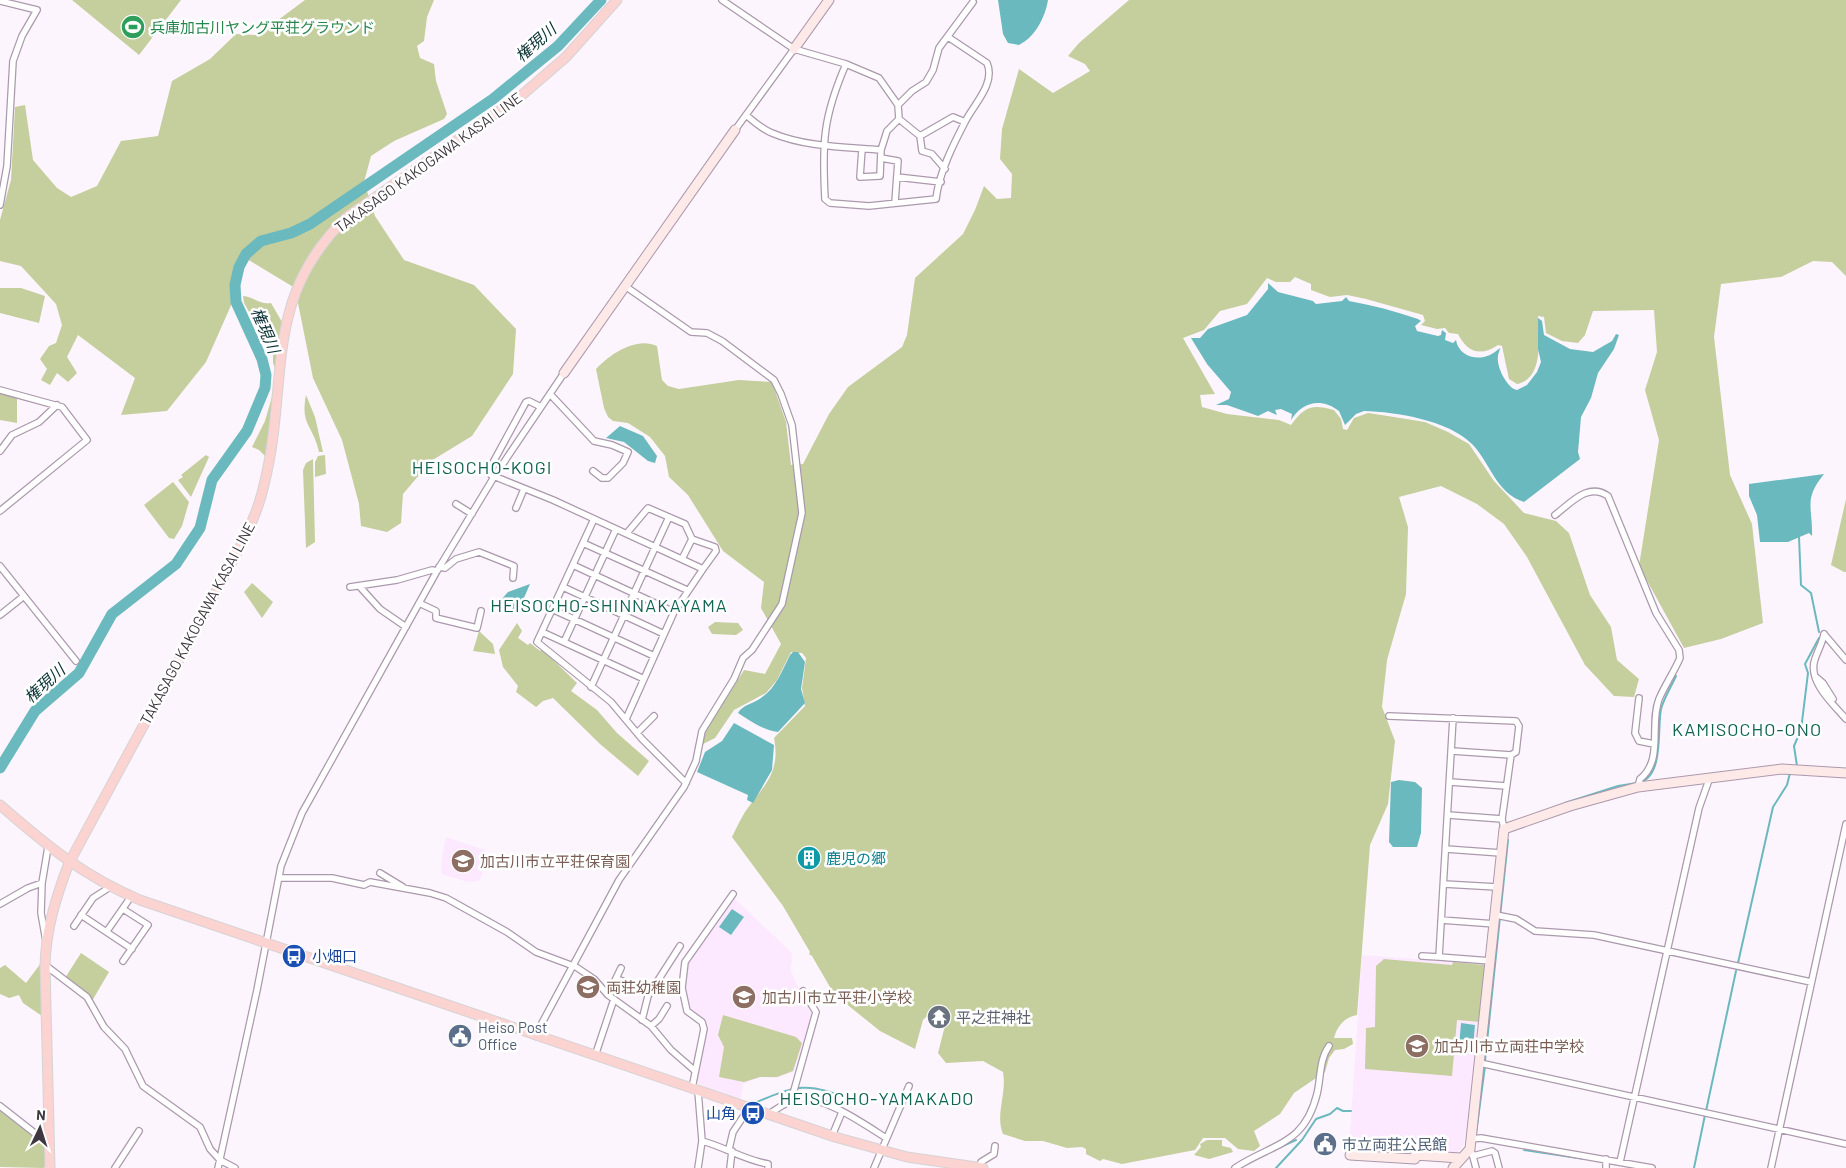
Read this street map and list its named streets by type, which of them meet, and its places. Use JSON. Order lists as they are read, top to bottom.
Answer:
{
  "streets": {
    "main road": ["TAKASAGO KAKOGAWA KASAI LINE"]
  },
  "districts": [
    "HEISOCHO-KOGI",
    "HEISOCHO-SHINNAKAYAMA",
    "KAMISOCHO-ONO",
    "HEISOCHO-YAMAKADO"
  ],
  "water": ["権現川"],
  "places": {
    "sports": ["兵庫加古川ヤング平荘グラウンド"],
    "building": ["鹿児の郷"],
    "school or university": [
      "加古川市立平荘保育園",
      "両荘幼稚園",
      "加古川市立平荘小学校",
      "加古川市立両荘中学校"
    ],
    "bus stop": ["小畑口", "山角"],
    "temple": ["平之荘神社"],
    "public building": ["Heiso Post Office", "市立両荘公民館"]
  },
  "north": "top"
}
